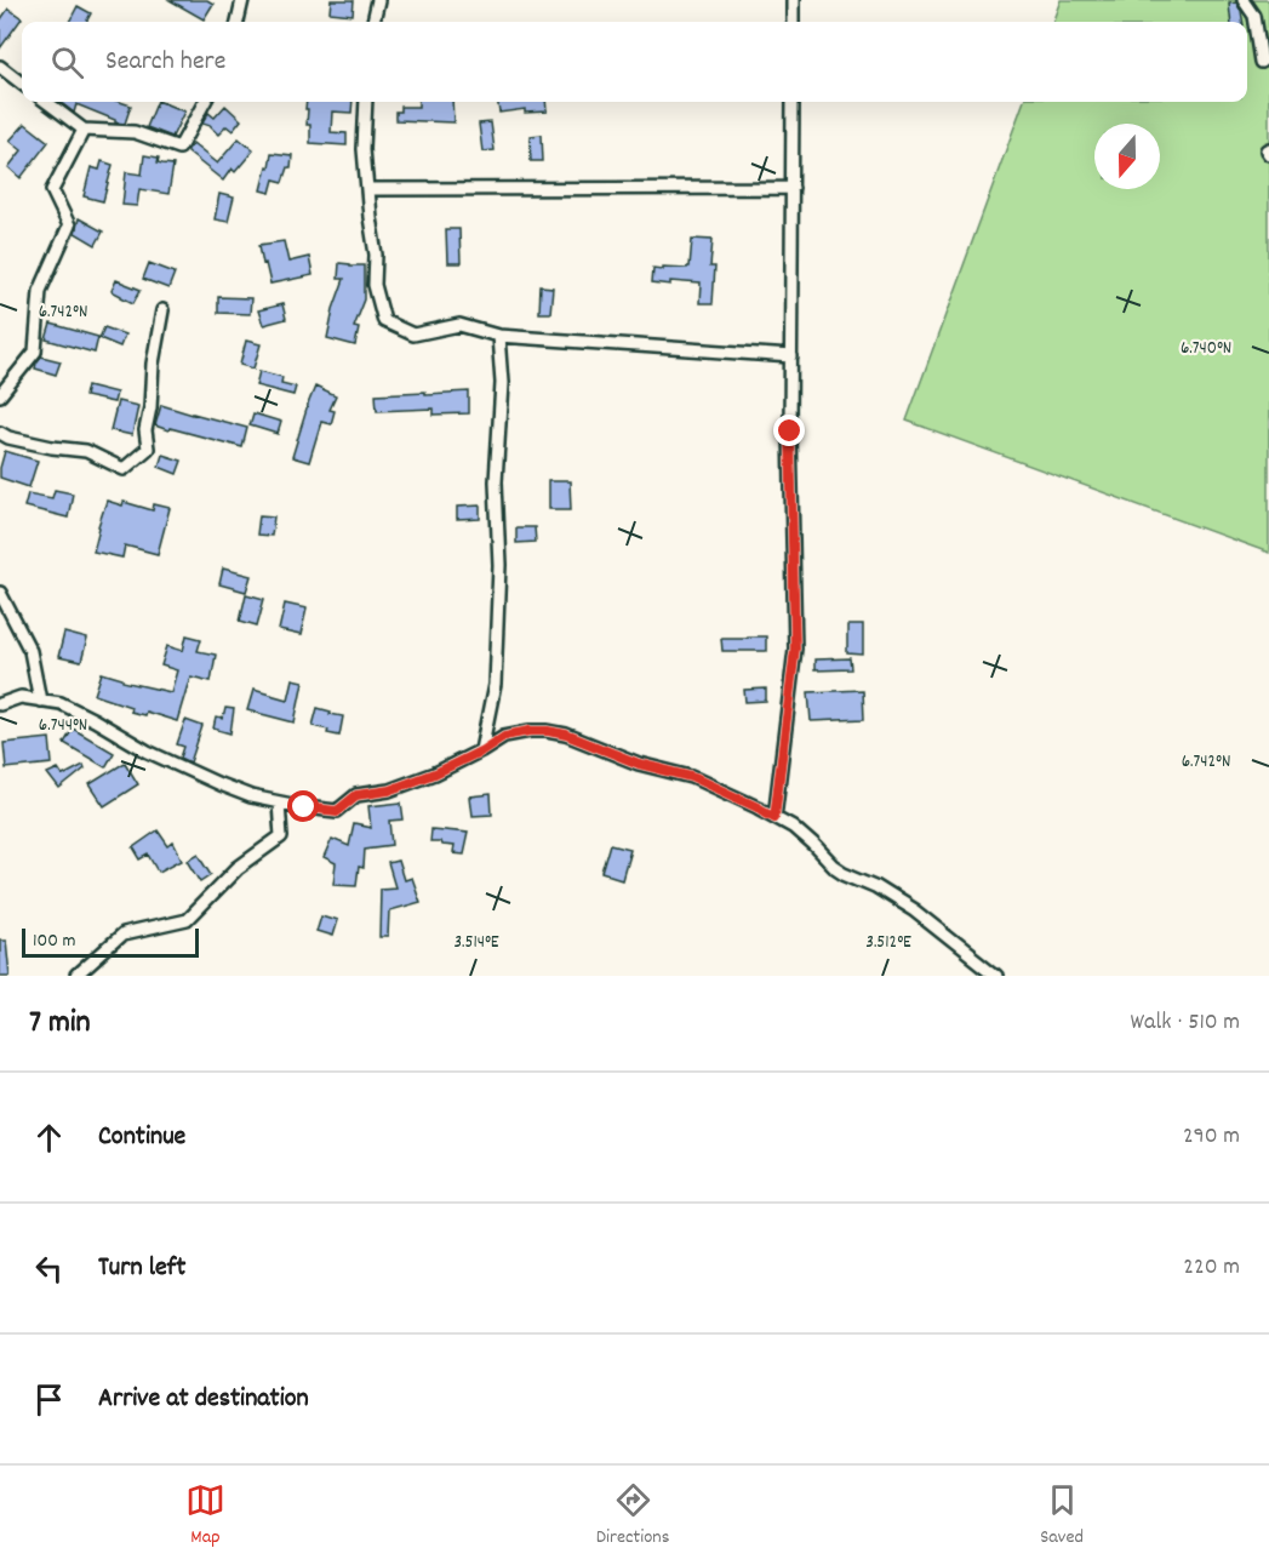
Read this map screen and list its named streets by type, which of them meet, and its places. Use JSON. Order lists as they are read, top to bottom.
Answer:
{
  "scale_bar": "100 m",
  "north": "bottom",
  "page": {
    "search": "Search here",
    "scale": "100 m",
    "heading": ["7 min", "Walk · 510 m"],
    "list": [
      ["Continue", "290 m"],
      ["Turn left", "220 m"],
      "Arrive at destination"
    ],
    "nav": ["Map", "Directions", "Saved"]
  },
  "coordinates": [
    "6.742°N",
    "6.740°N",
    "6.744°N",
    "3.514°E",
    "3.512°E"
  ]
}
